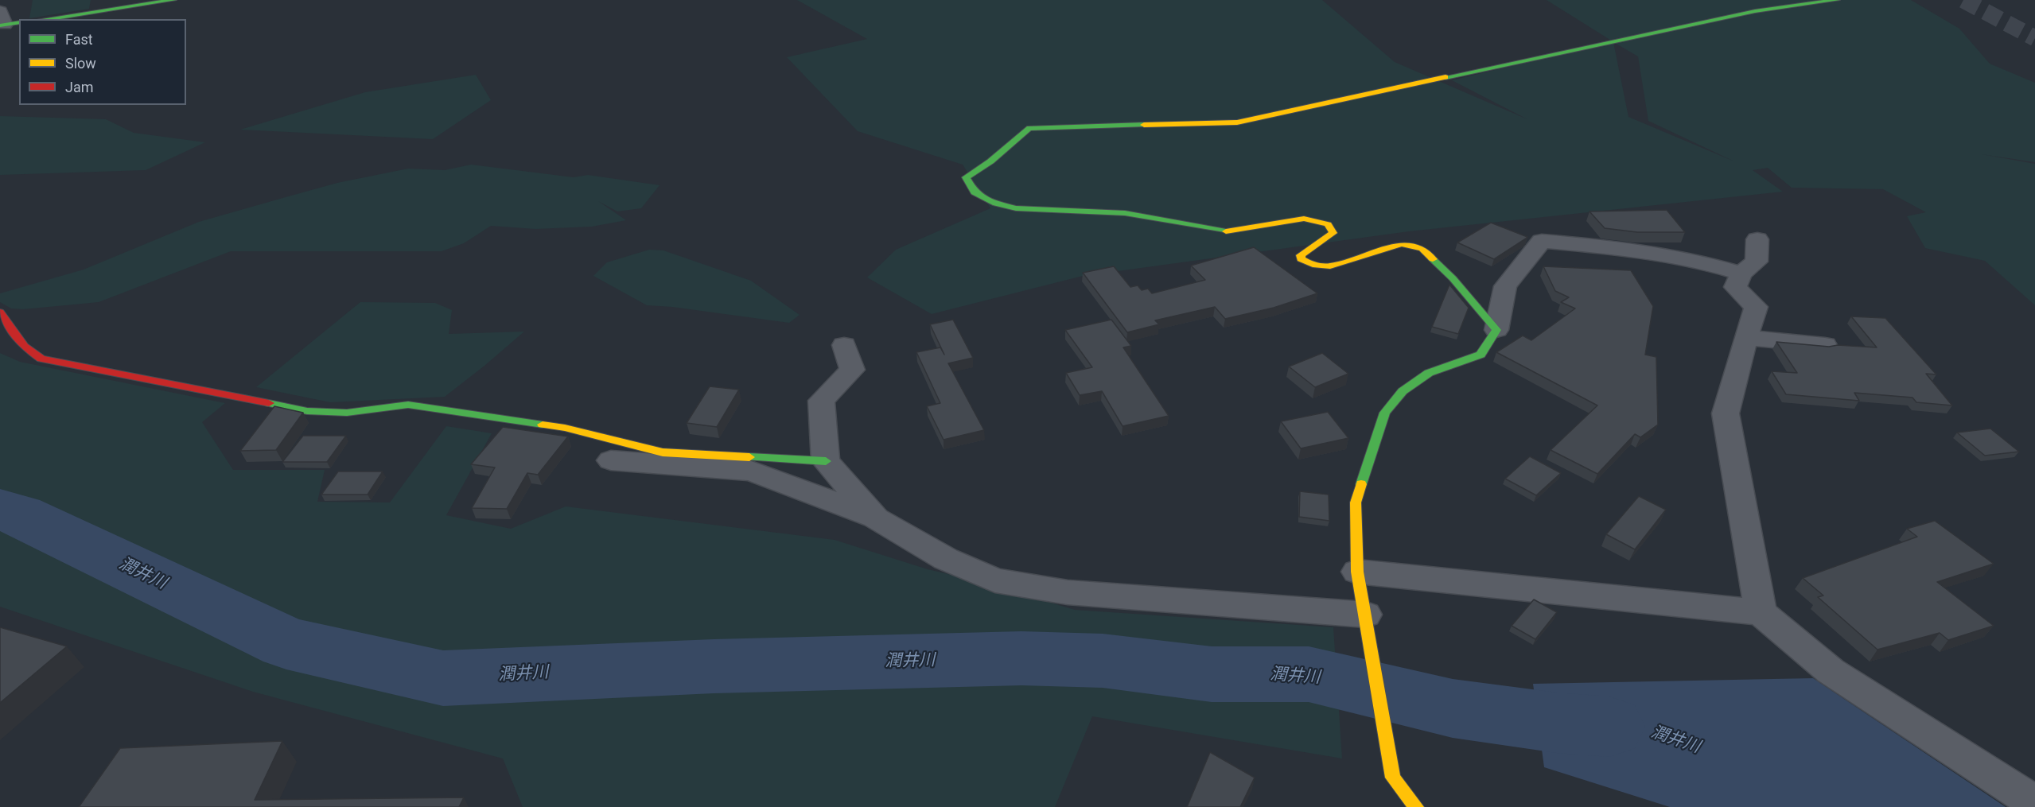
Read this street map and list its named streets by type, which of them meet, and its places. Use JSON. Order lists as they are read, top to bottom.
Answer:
{
  "water": ["潤井川"],
  "legend": ["Fast", "Slow", "Jam"]
}
